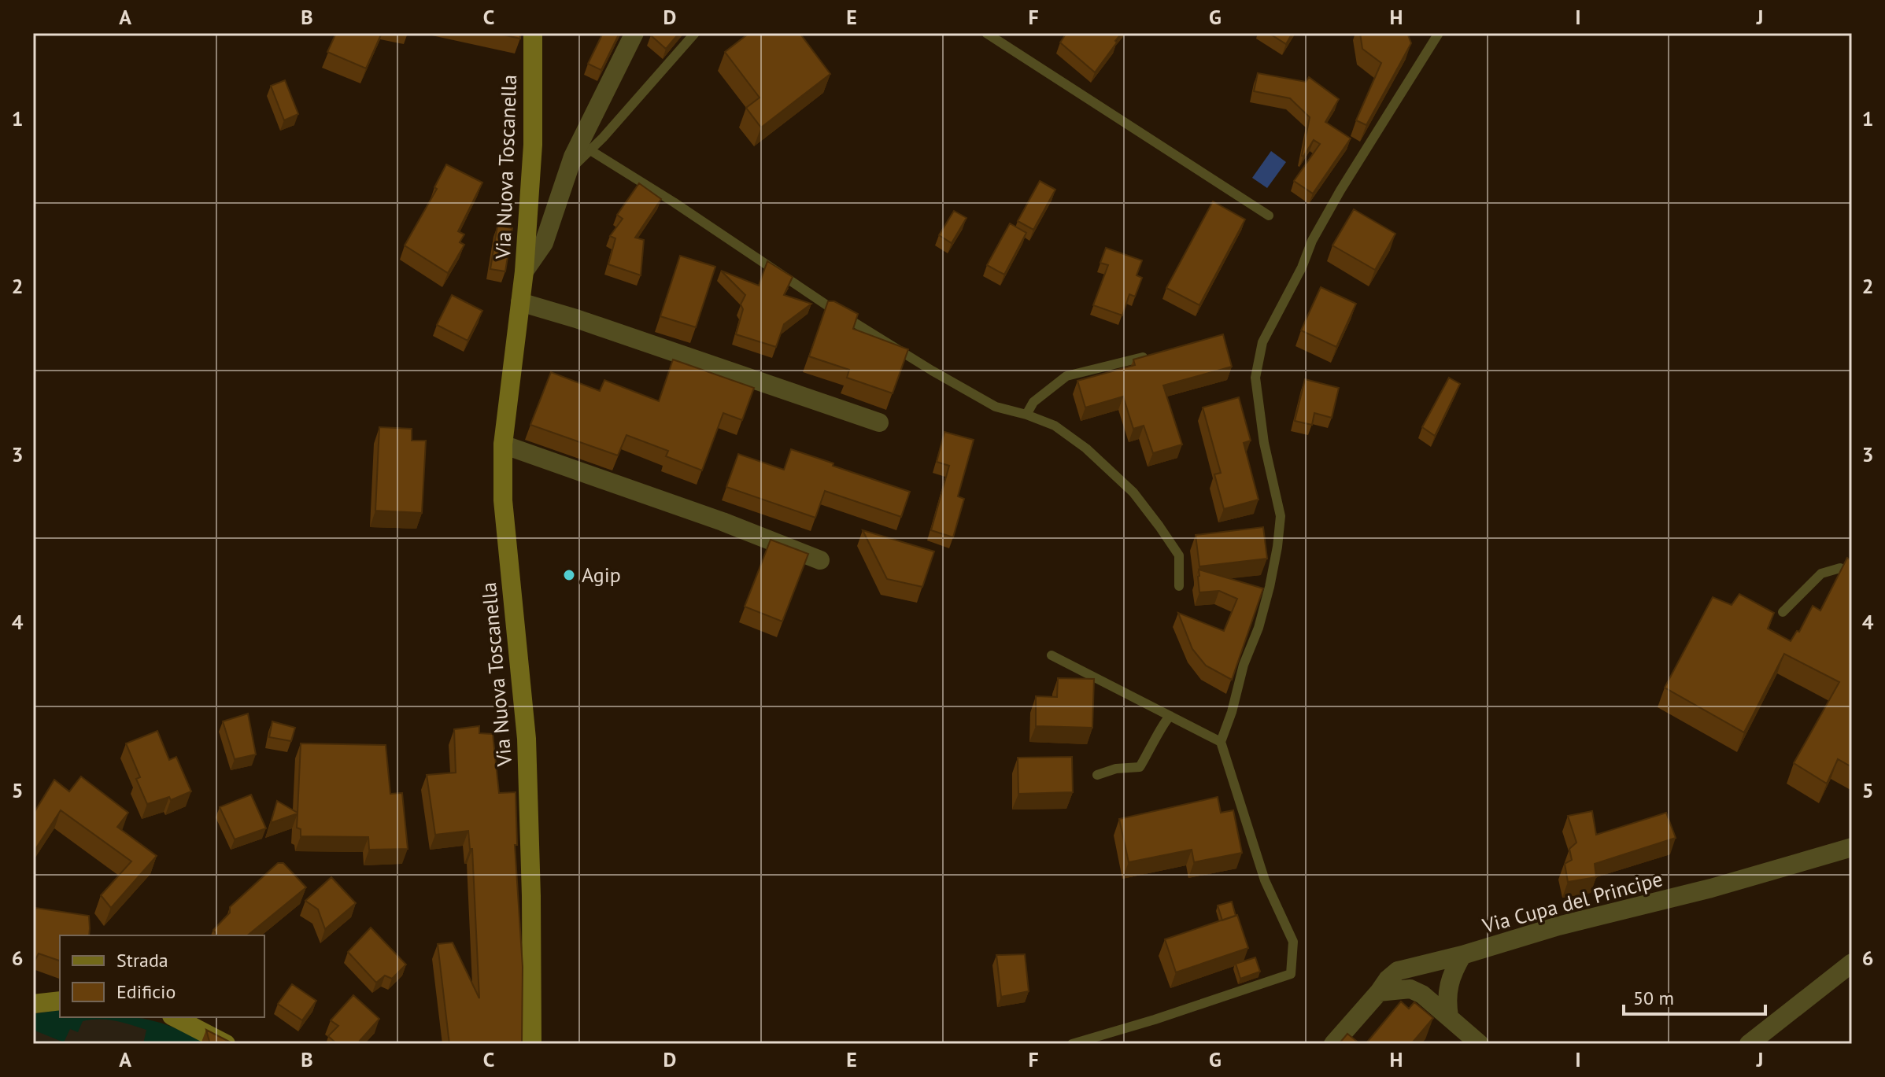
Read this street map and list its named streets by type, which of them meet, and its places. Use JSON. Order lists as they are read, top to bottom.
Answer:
{
  "streets": {
    "main road": ["Via Nuova Toscanella"],
    "street": ["Via Cupa del Principe"]
  },
  "places": ["Agip"],
  "legend": ["Strada", "Edificio"],
  "scale_bar": "50 m",
  "grid": {
    "columns": [
      "A",
      "B",
      "C",
      "D",
      "E",
      "F",
      "G",
      "H",
      "I",
      "J"
    ],
    "rows": [
      "1",
      "2",
      "3",
      "4",
      "5",
      "6"
    ]
  }
}
